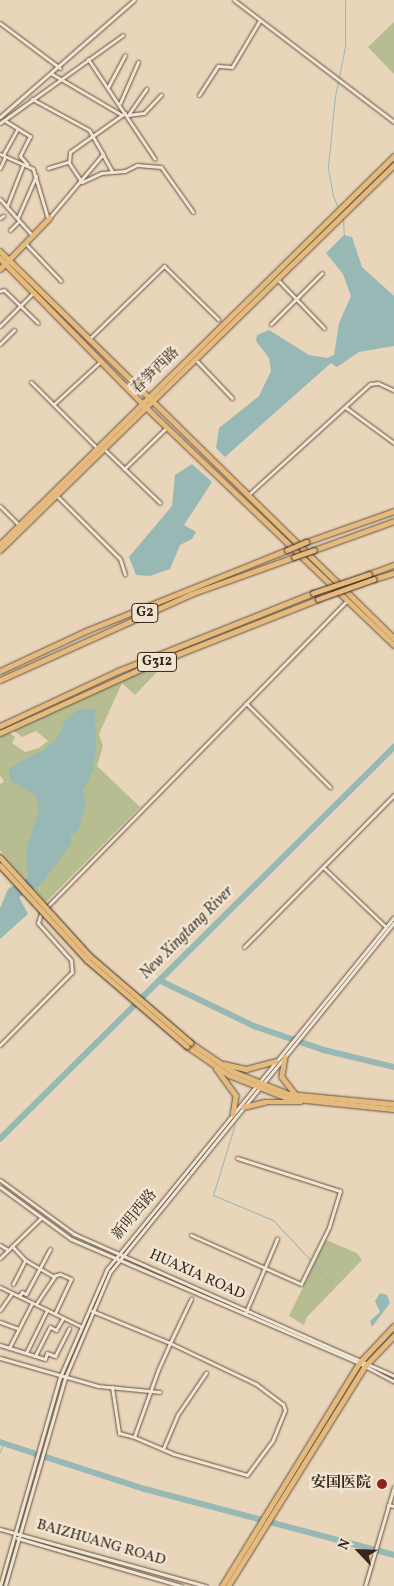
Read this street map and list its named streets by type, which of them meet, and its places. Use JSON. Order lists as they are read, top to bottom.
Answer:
{
  "streets": {
    "highway": ["G2", "G312"],
    "main road": ["春笋西路"],
    "street": ["新明西路", "HUAXIA ROAD", "BAIZHUANG ROAD"]
  },
  "crossings": [
    ["新明西路", "HUAXIA ROAD"],
    ["新明西路", "BAIZHUANG ROAD"]
  ],
  "water": ["New Xingtang River"],
  "places": ["安国医院"],
  "north": "top left"
}
